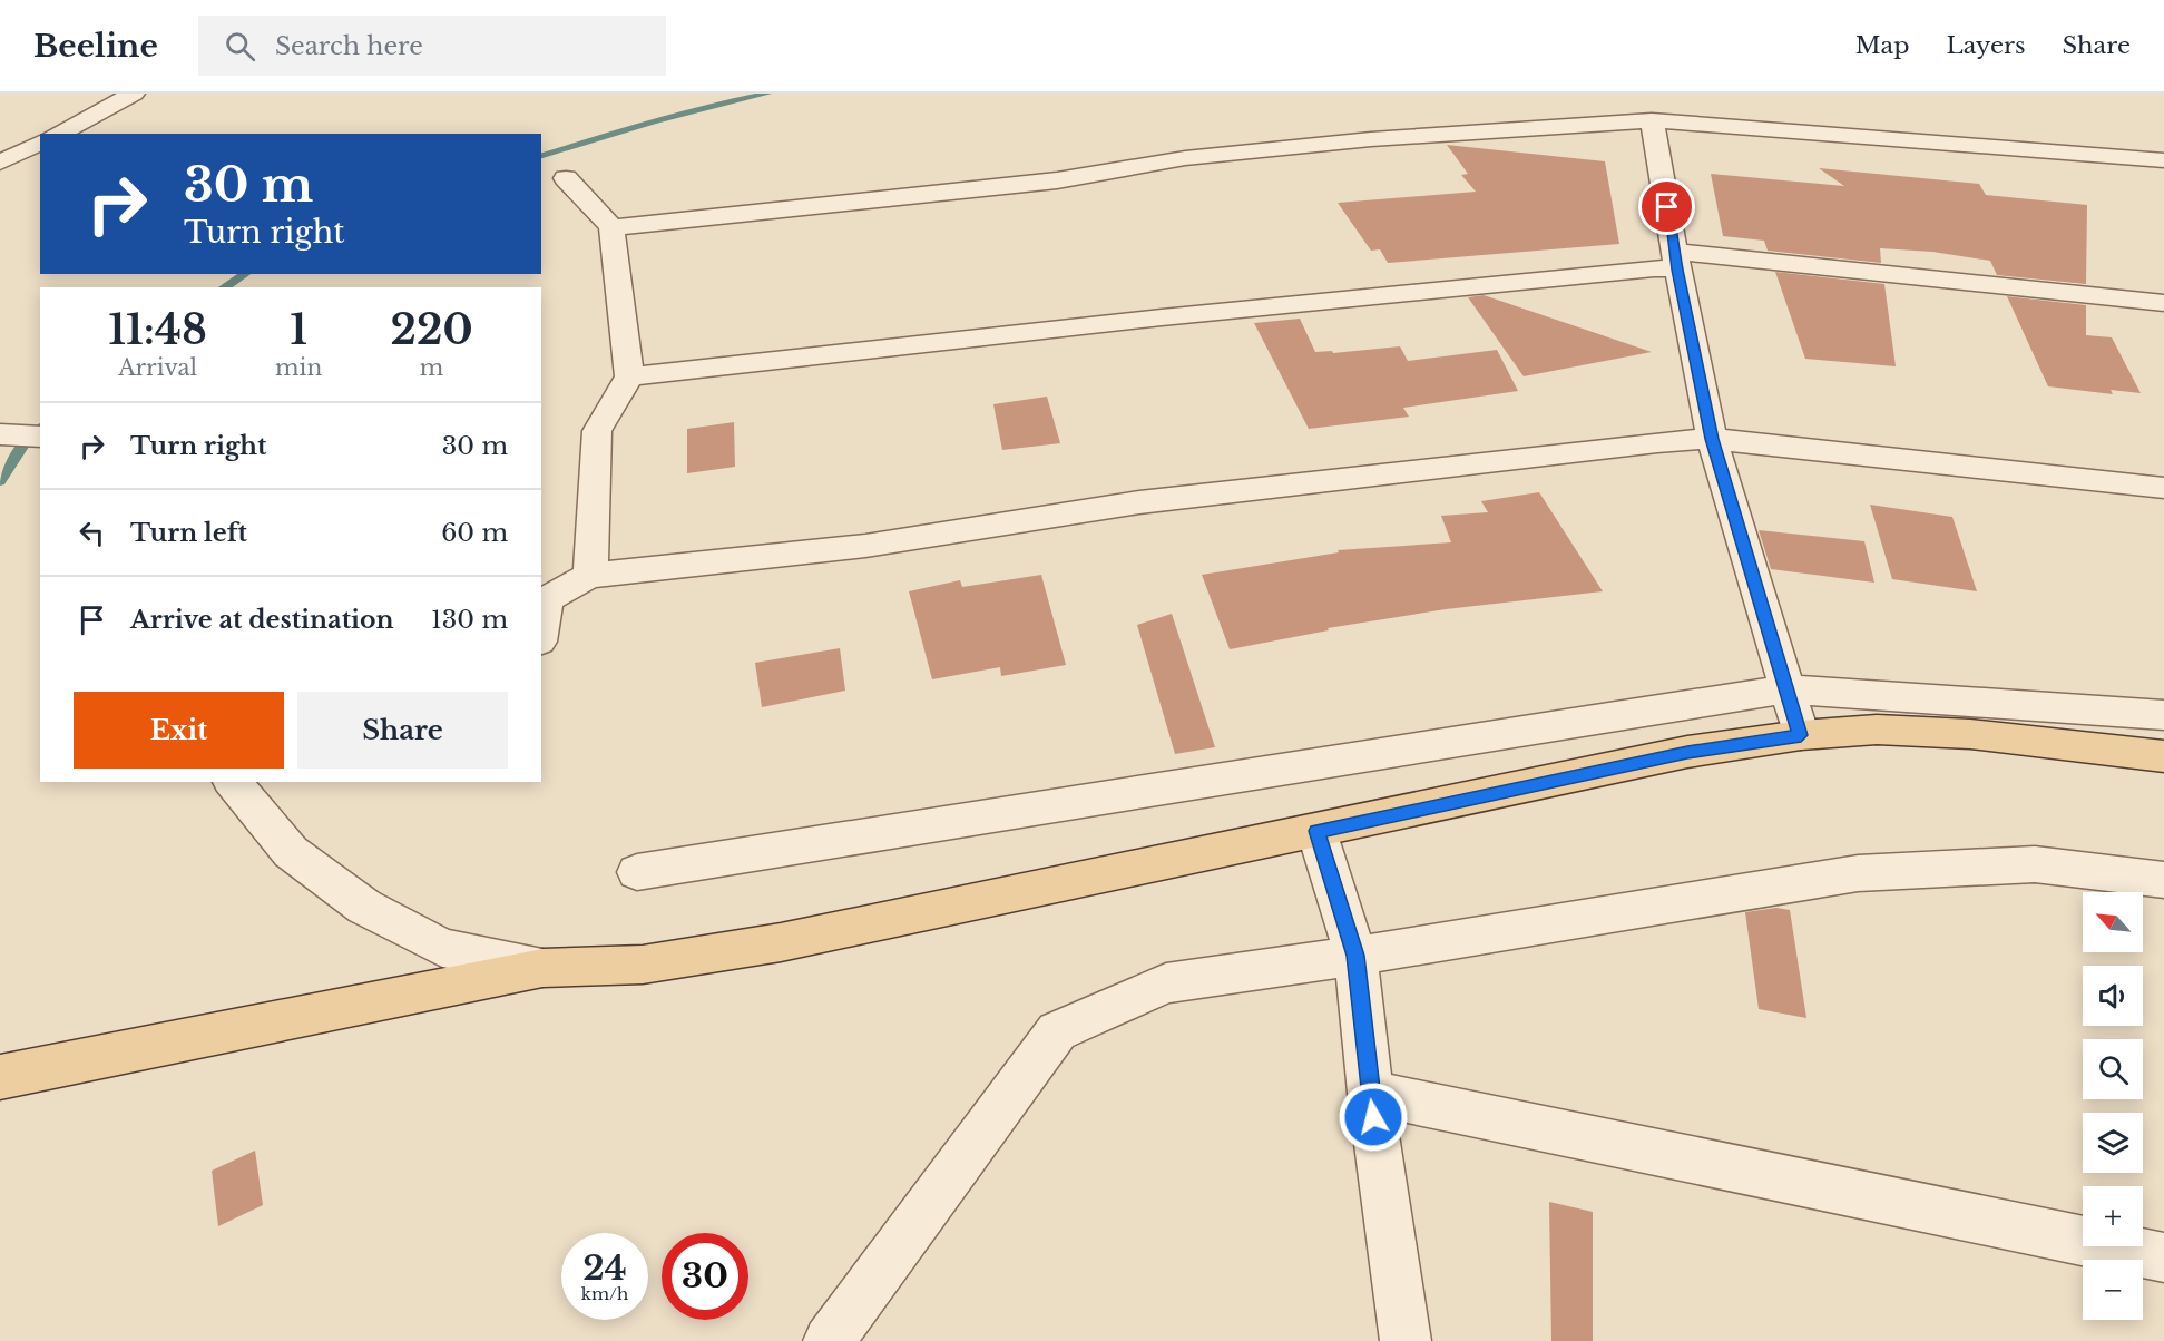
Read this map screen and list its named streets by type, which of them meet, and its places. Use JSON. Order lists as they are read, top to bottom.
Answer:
{
  "north": "top left",
  "page": {
    "header": "Beeline",
    "search": "Search here",
    "nav": ["Map", "Layers", "Share"],
    "turn": ["30 m", "Turn right"],
    "eta": [
      "11:48",
      "Arrival",
      "1",
      "min",
      "220",
      "m"
    ],
    "list": [
      {
        "name": "Turn right",
        "value": "30 m"
      },
      {
        "name": "Turn left",
        "value": "60 m"
      },
      {
        "name": "Arrive at destination",
        "value": "130 m"
      }
    ],
    "buttons": ["Exit", "Share"],
    "map_buttons": ["+", "−"],
    "speed": "24 km/h",
    "limit": "30"
  }
}
